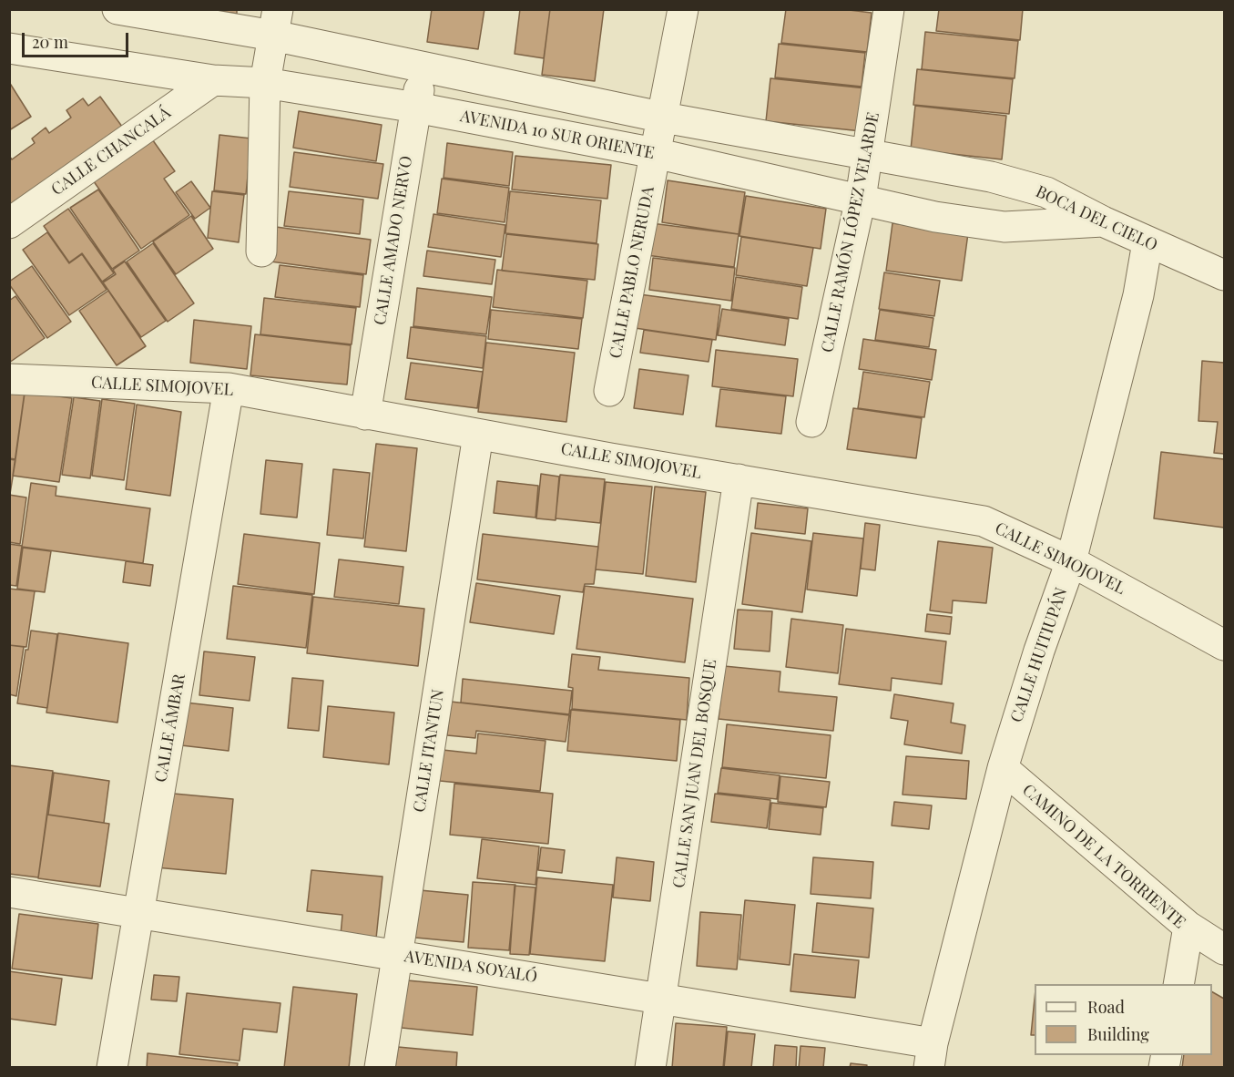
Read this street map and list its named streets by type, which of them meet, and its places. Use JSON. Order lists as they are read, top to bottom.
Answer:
{
  "streets": {
    "street": [
      "AVENIDA 10 SUR ORIENTE",
      "CALLE CHANCALÁ",
      "BOCA DEL CIELO",
      "CALLE RAMÓN LÓPEZ VELARDE",
      "CALLE AMADO NERVO",
      "CALLE PABLO NERUDA",
      "CALLE SIMOJOVEL",
      "CALLE HUITIUPÁN",
      "CALLE ÁMBAR",
      "CALLE ITANTUN",
      "CALLE SAN JUAN DEL BOSQUE",
      "CAMINO DE LA TORRIENTE",
      "AVENIDA SOYALÓ"
    ]
  },
  "crossings": [
    ["AVENIDA 10 SUR ORIENTE", "CALLE CHANCALÁ"],
    ["AVENIDA 10 SUR ORIENTE", "BOCA DEL CIELO"],
    ["AVENIDA 10 SUR ORIENTE", "CALLE RAMÓN LÓPEZ VELARDE"],
    ["AVENIDA 10 SUR ORIENTE", "CALLE AMADO NERVO"],
    ["AVENIDA 10 SUR ORIENTE", "CALLE PABLO NERUDA"],
    ["BOCA DEL CIELO", "CALLE RAMÓN LÓPEZ VELARDE"],
    ["BOCA DEL CIELO", "CALLE HUITIUPÁN"],
    ["CALLE AMADO NERVO", "CALLE SIMOJOVEL"],
    ["CALLE SIMOJOVEL", "CALLE HUITIUPÁN"],
    ["CALLE SIMOJOVEL", "CALLE ÁMBAR"],
    ["CALLE SIMOJOVEL", "CALLE ITANTUN"],
    ["CALLE SIMOJOVEL", "CALLE SAN JUAN DEL BOSQUE"],
    ["CALLE HUITIUPÁN", "CAMINO DE LA TORRIENTE"],
    ["CALLE HUITIUPÁN", "AVENIDA SOYALÓ"],
    ["CALLE ÁMBAR", "AVENIDA SOYALÓ"],
    ["CALLE ITANTUN", "AVENIDA SOYALÓ"],
    ["CALLE SAN JUAN DEL BOSQUE", "AVENIDA SOYALÓ"]
  ],
  "legend": ["Road", "Building"],
  "scale_bar": "20 m"
}
